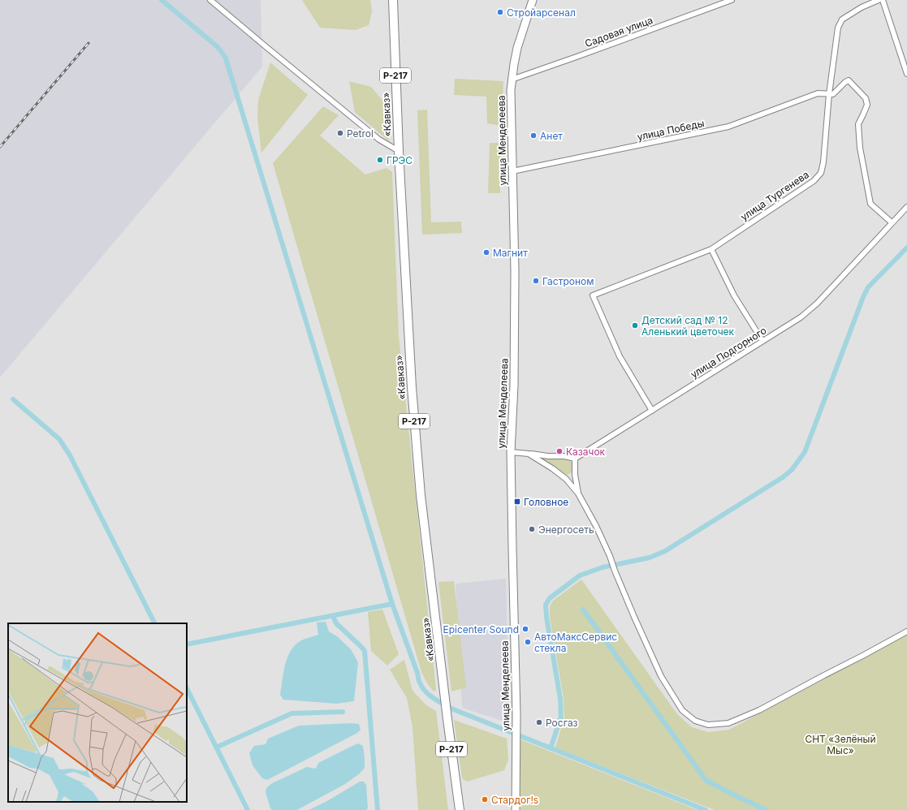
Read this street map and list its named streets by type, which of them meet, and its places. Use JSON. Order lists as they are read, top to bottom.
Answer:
{
  "streets": {
    "highway": ["Р-217", "«Кавказ»"],
    "main road": ["улица Менделеева"],
    "street": [
      "Садовая улица",
      "улица Победы",
      "улица Тургенева",
      "улица Подгорного"
    ]
  },
  "crossings": [
    ["Садовая улица", "улица Менделеева"],
    ["улица Победы", "улица Менделеева"],
    ["улица Победы", "улица Тургенева"],
    ["улица Тургенева", "улица Подгорного"]
  ],
  "parks": ["СНТ «Зелёный Мыс»"],
  "places": {
    "other": [
      "Стройарсенал",
      "Petrol",
      "Анет",
      "ГРЭС",
      "Магнит",
      "Гастроном",
      "Детский сад № 12 Аленький цветочек",
      "Казачок",
      "Энергосеть",
      "Epicenter Sound",
      "АвтоМаксСервис стекла",
      "Росгаз",
      "Стардог!s"
    ],
    "transit": ["Головное"]
  }
}
